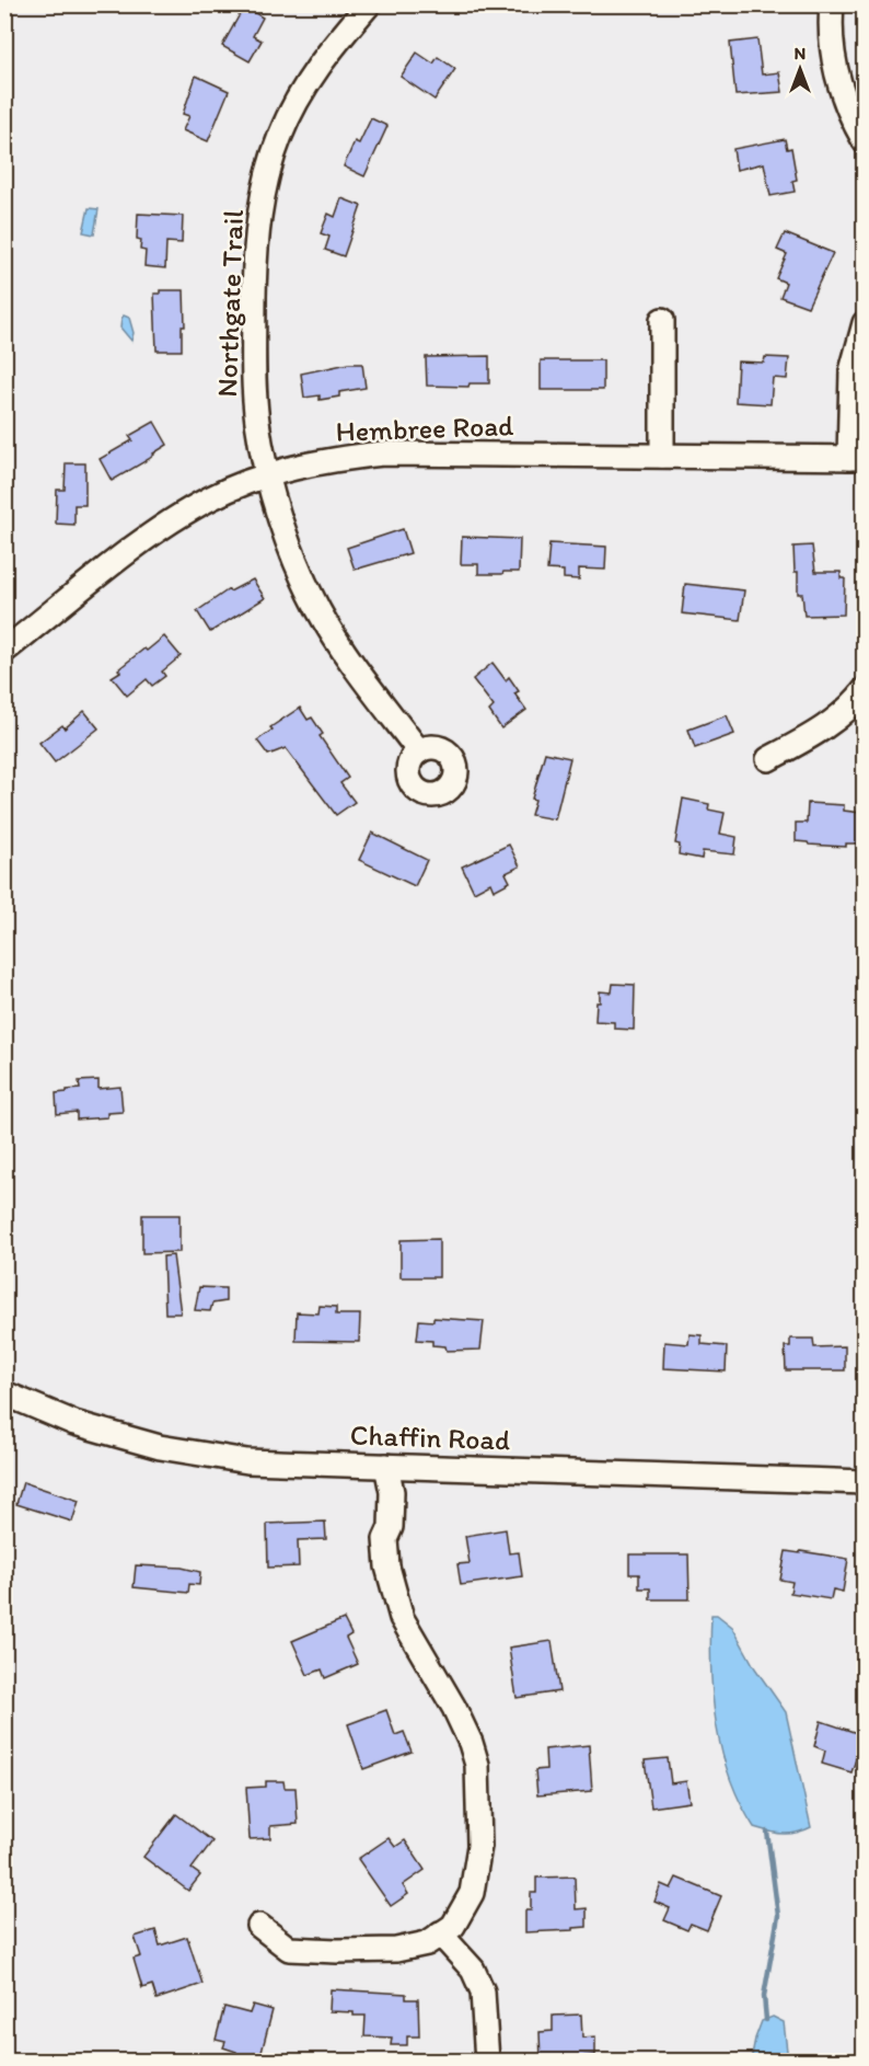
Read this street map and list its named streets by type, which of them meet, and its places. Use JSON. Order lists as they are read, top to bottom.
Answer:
{
  "streets": {
    "street": ["Northgate Trail", "Hembree Road", "Chaffin Road"]
  },
  "crossings": [
    ["Northgate Trail", "Hembree Road"]
  ],
  "north": "top"
}
